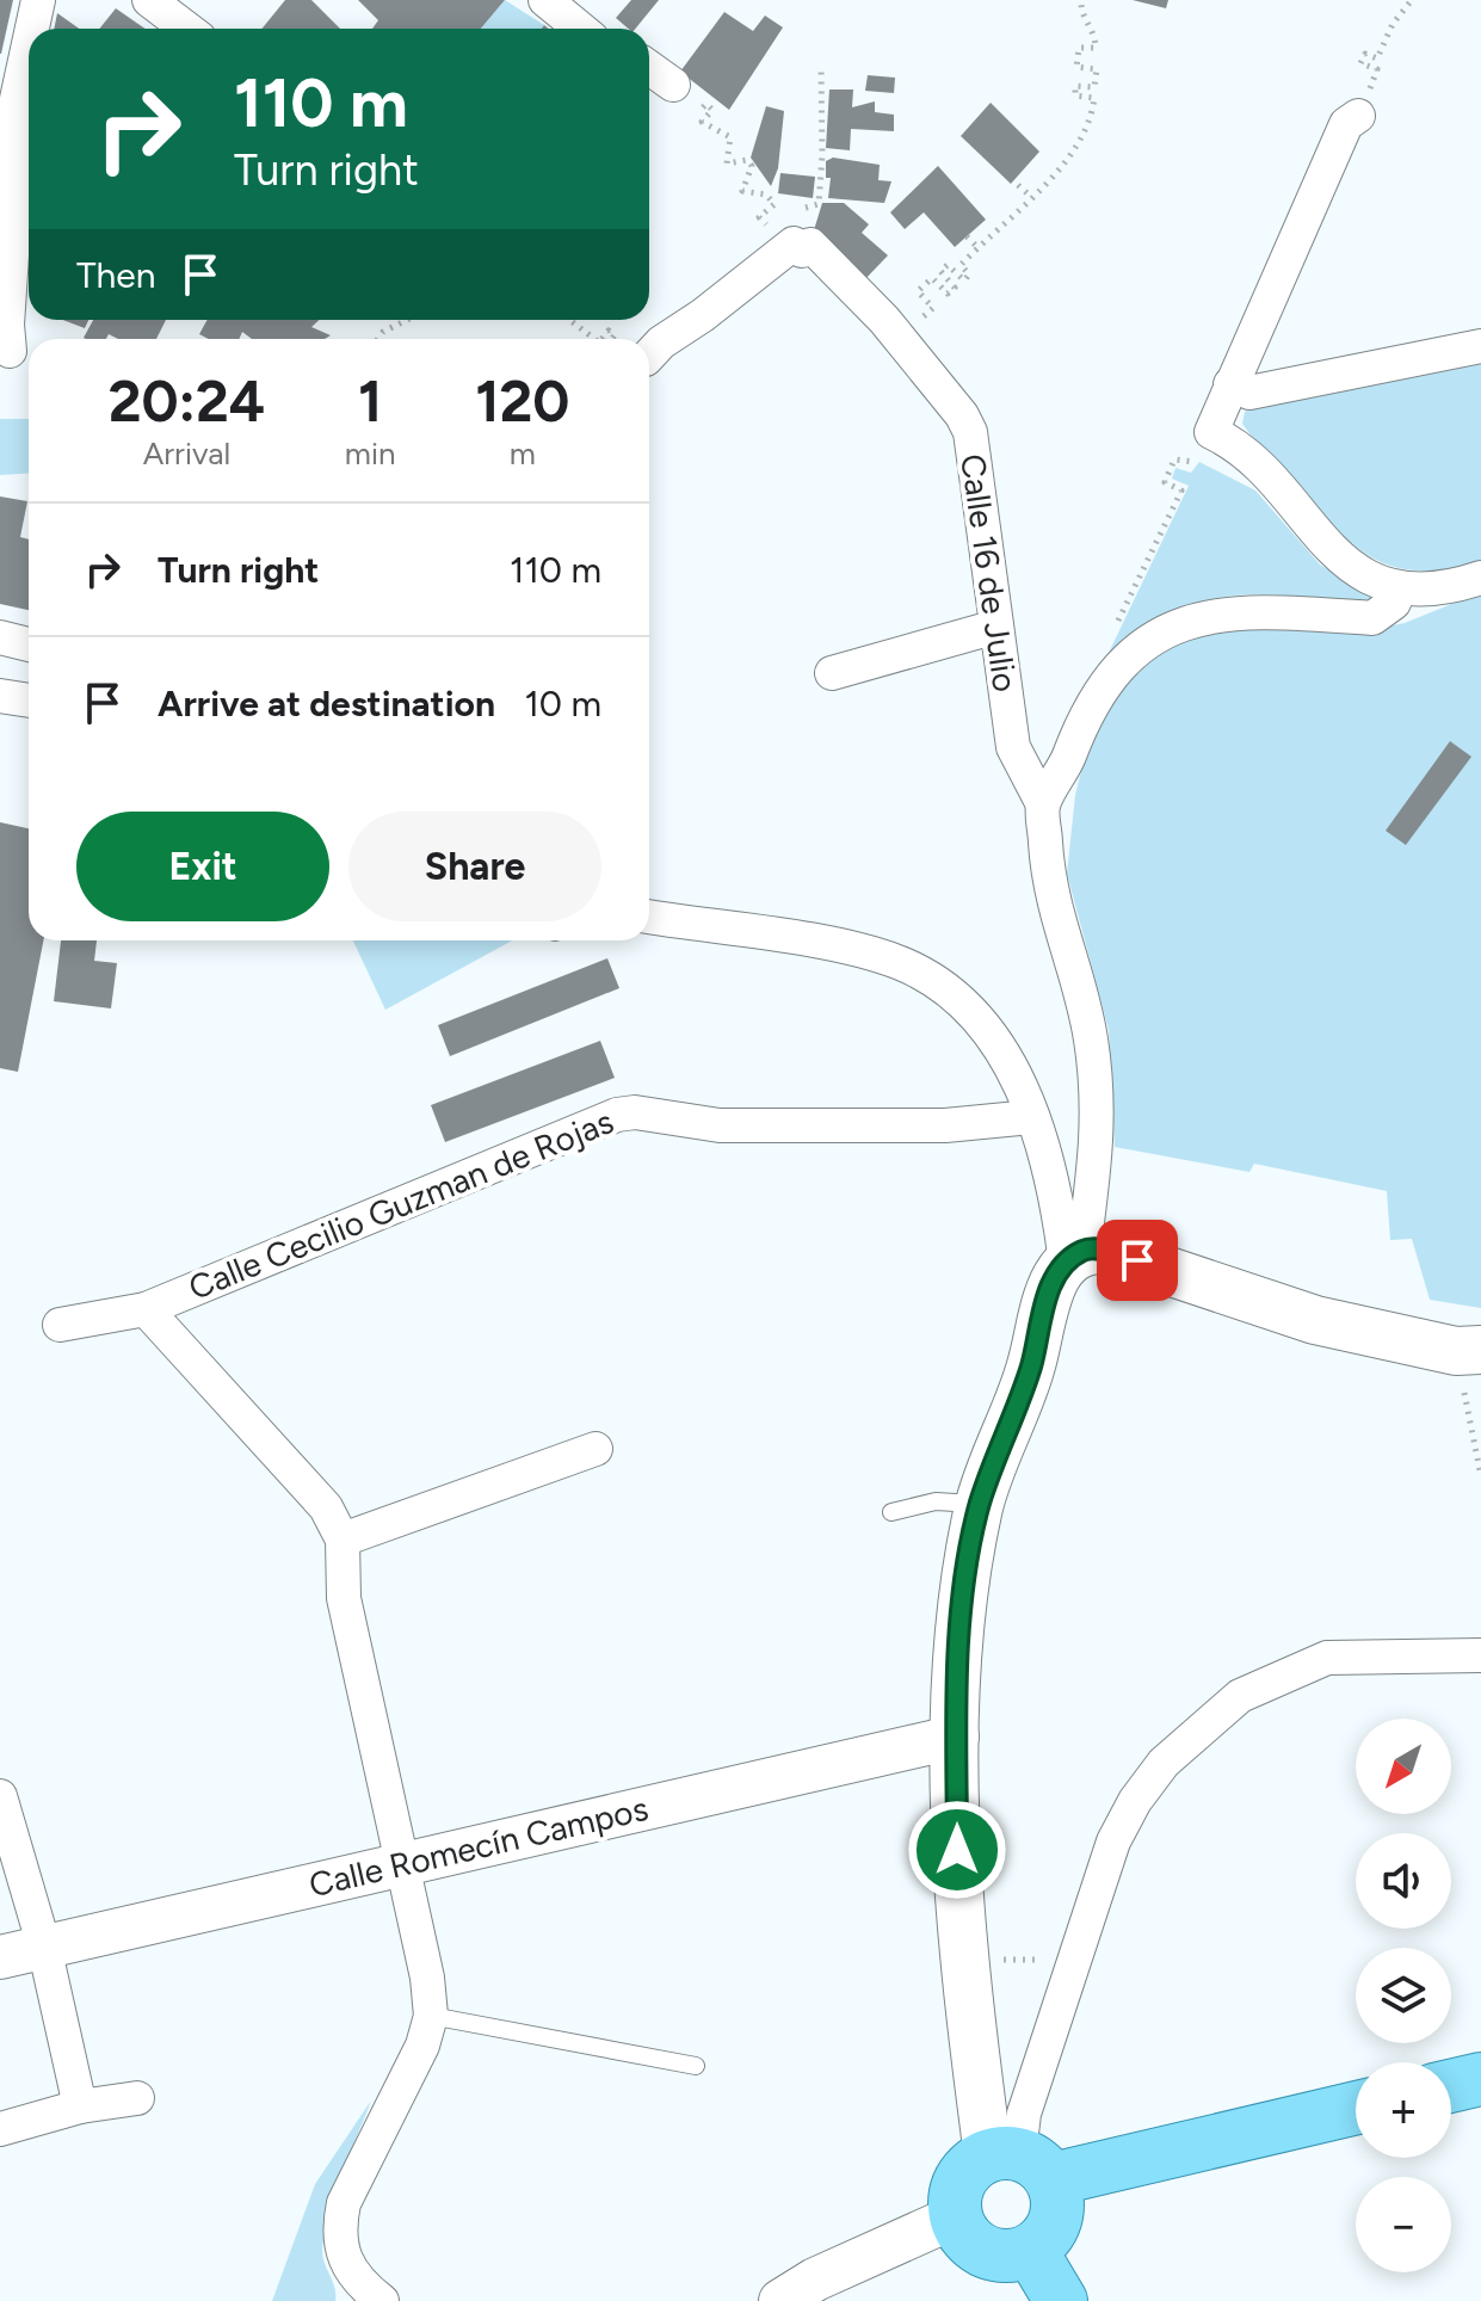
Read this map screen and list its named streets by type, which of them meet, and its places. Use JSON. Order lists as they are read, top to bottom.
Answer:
{
  "streets": {
    "street": ["Calle 16 de Julio", "Calle Cecilio Guzman de Rojas", "Calle Romecín Campos"]
  },
  "north": "bottom left",
  "page": {
    "turn": ["110 m", "Turn right"],
    "then": "Then",
    "eta": [
      "20:24",
      "Arrival",
      "1",
      "min",
      "120",
      "m"
    ],
    "list": [
      {
        "name": "Turn right",
        "value": "110 m"
      },
      {
        "name": "Arrive at destination",
        "value": "10 m"
      }
    ],
    "buttons": ["Exit", "Share"],
    "map_buttons": ["+", "−"]
  }
}
